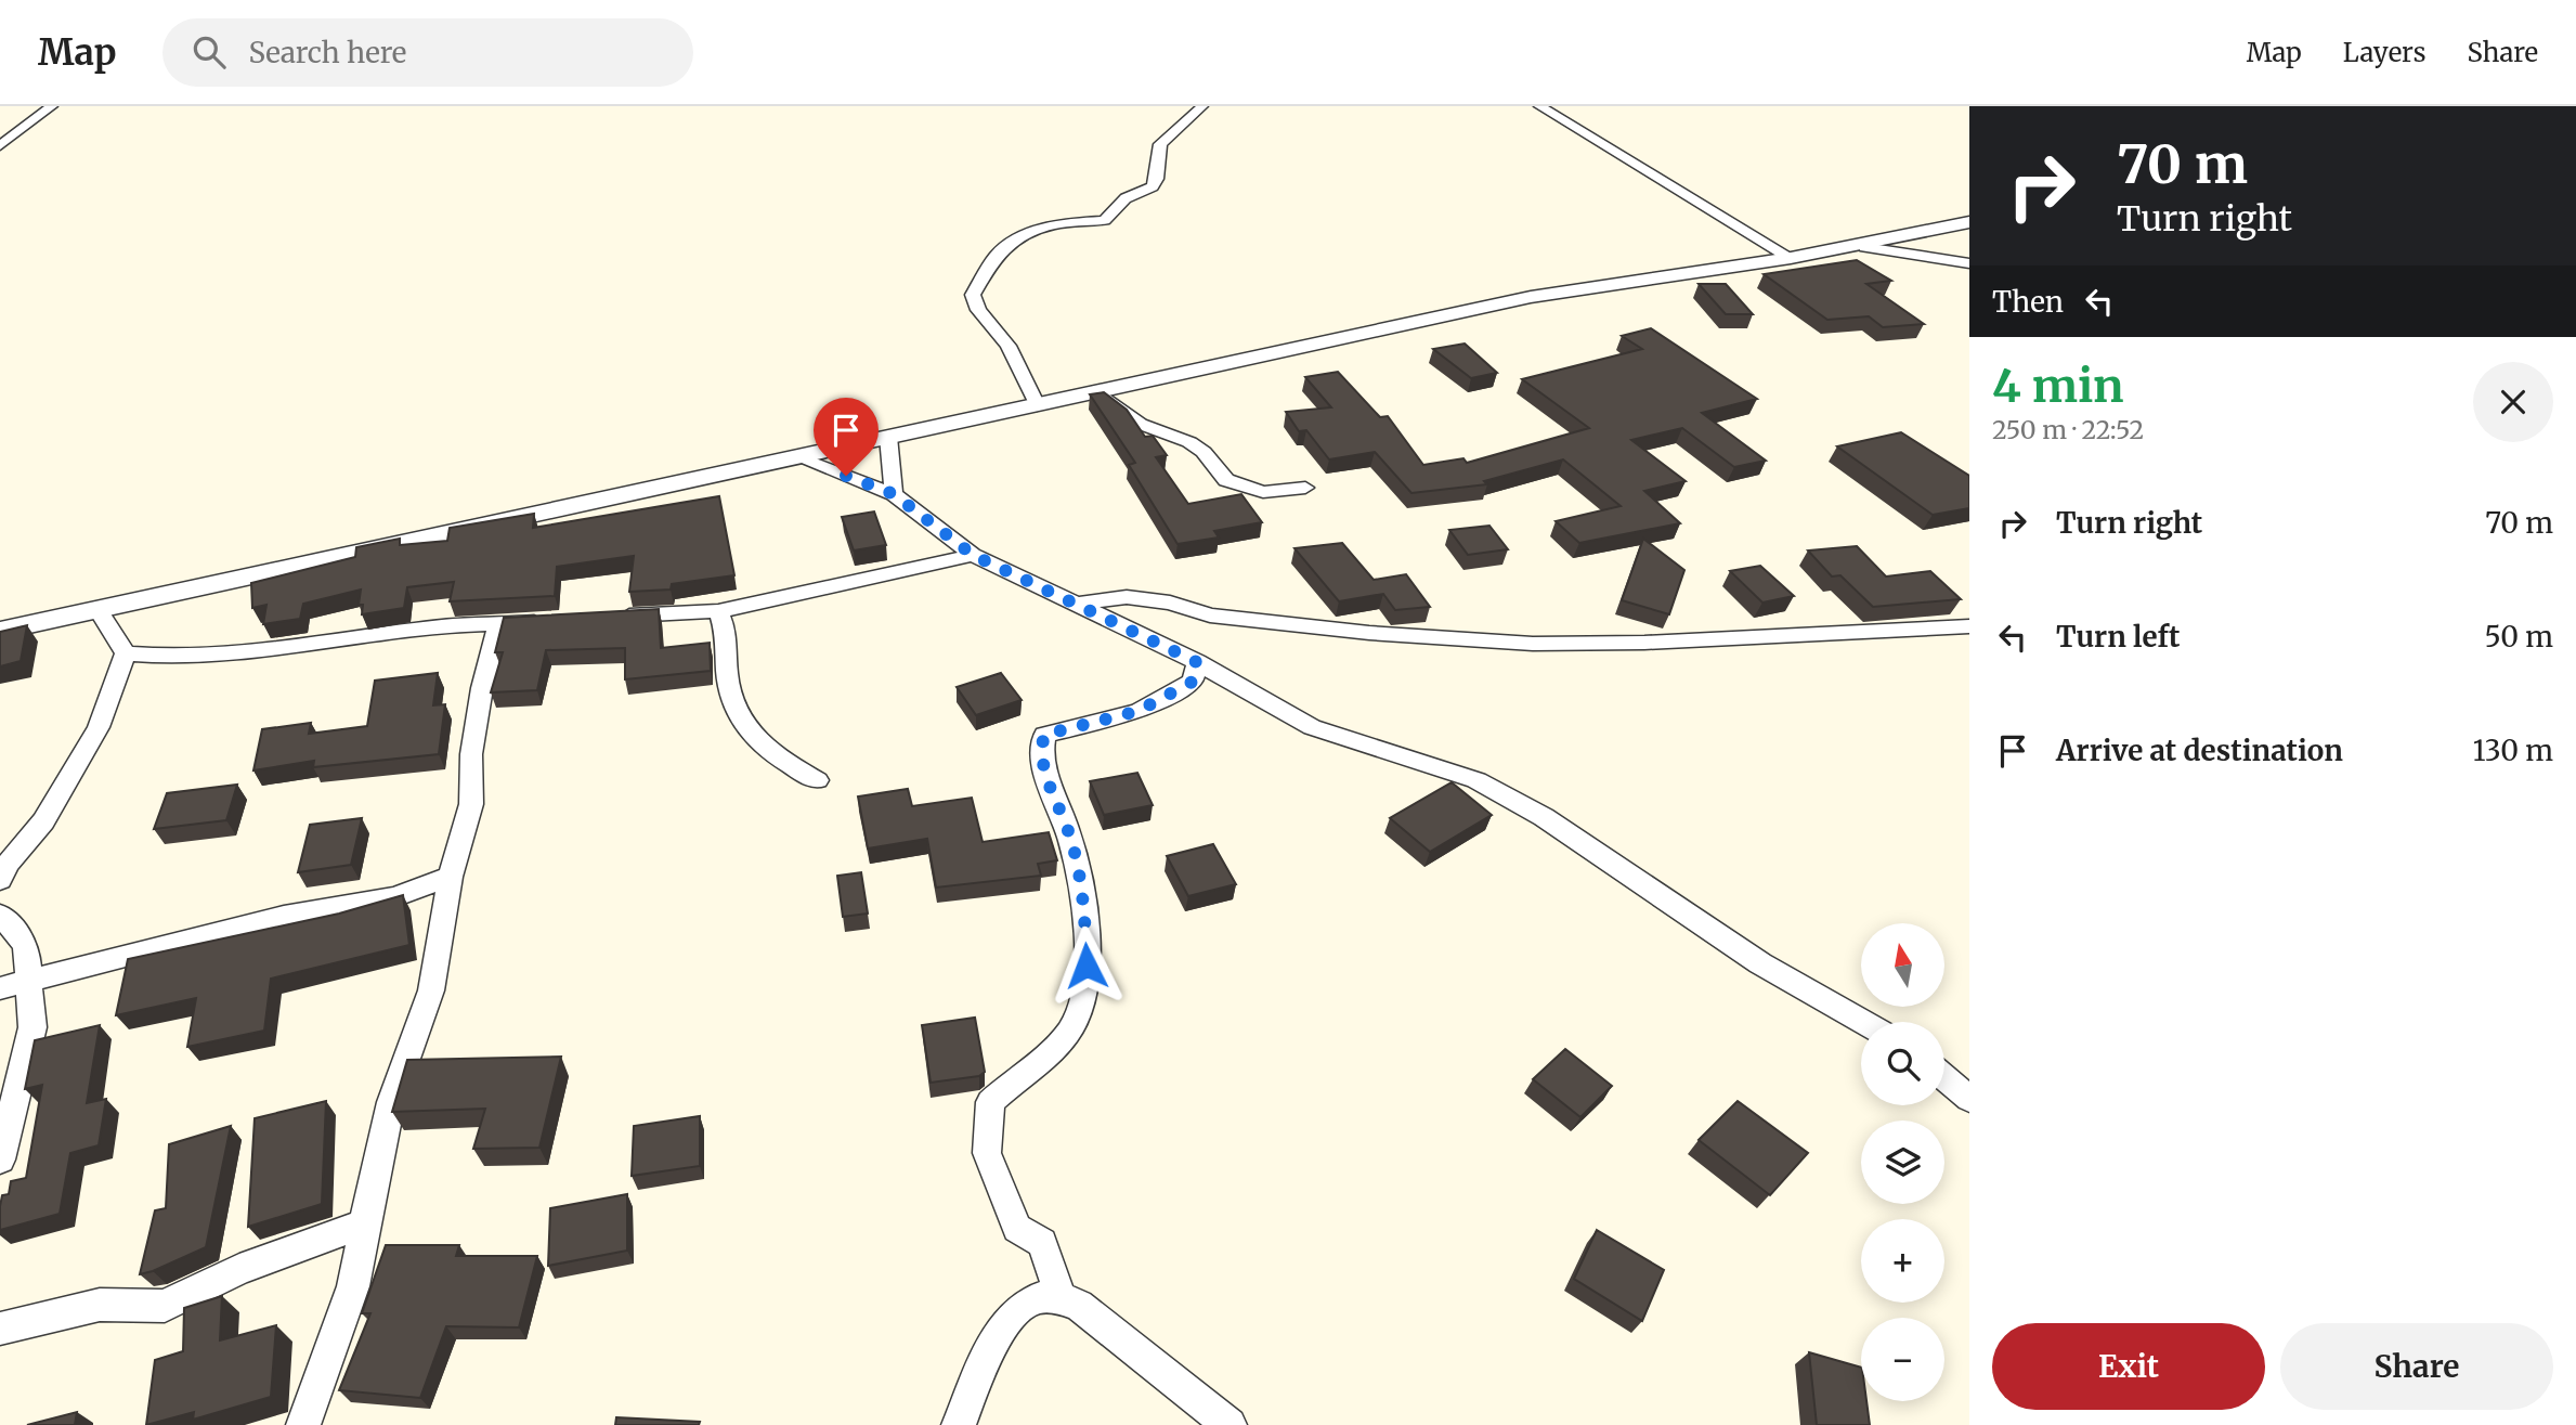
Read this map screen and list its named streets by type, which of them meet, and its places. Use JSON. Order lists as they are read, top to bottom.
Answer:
{
  "north": "top",
  "page": {
    "header": "Map",
    "search": "Search here",
    "nav": ["Map", "Layers", "Share"],
    "turn": ["70 m", "Turn right"],
    "then": "Then",
    "heading": ["4 min", "250 m · 22:52"],
    "list": [
      {
        "name": "Turn right",
        "value": "70 m"
      },
      {
        "name": "Turn left",
        "value": "50 m"
      },
      {
        "name": "Arrive at destination",
        "value": "130 m"
      }
    ],
    "map_buttons": ["+", "−"],
    "buttons": ["Exit", "Share"]
  }
}
